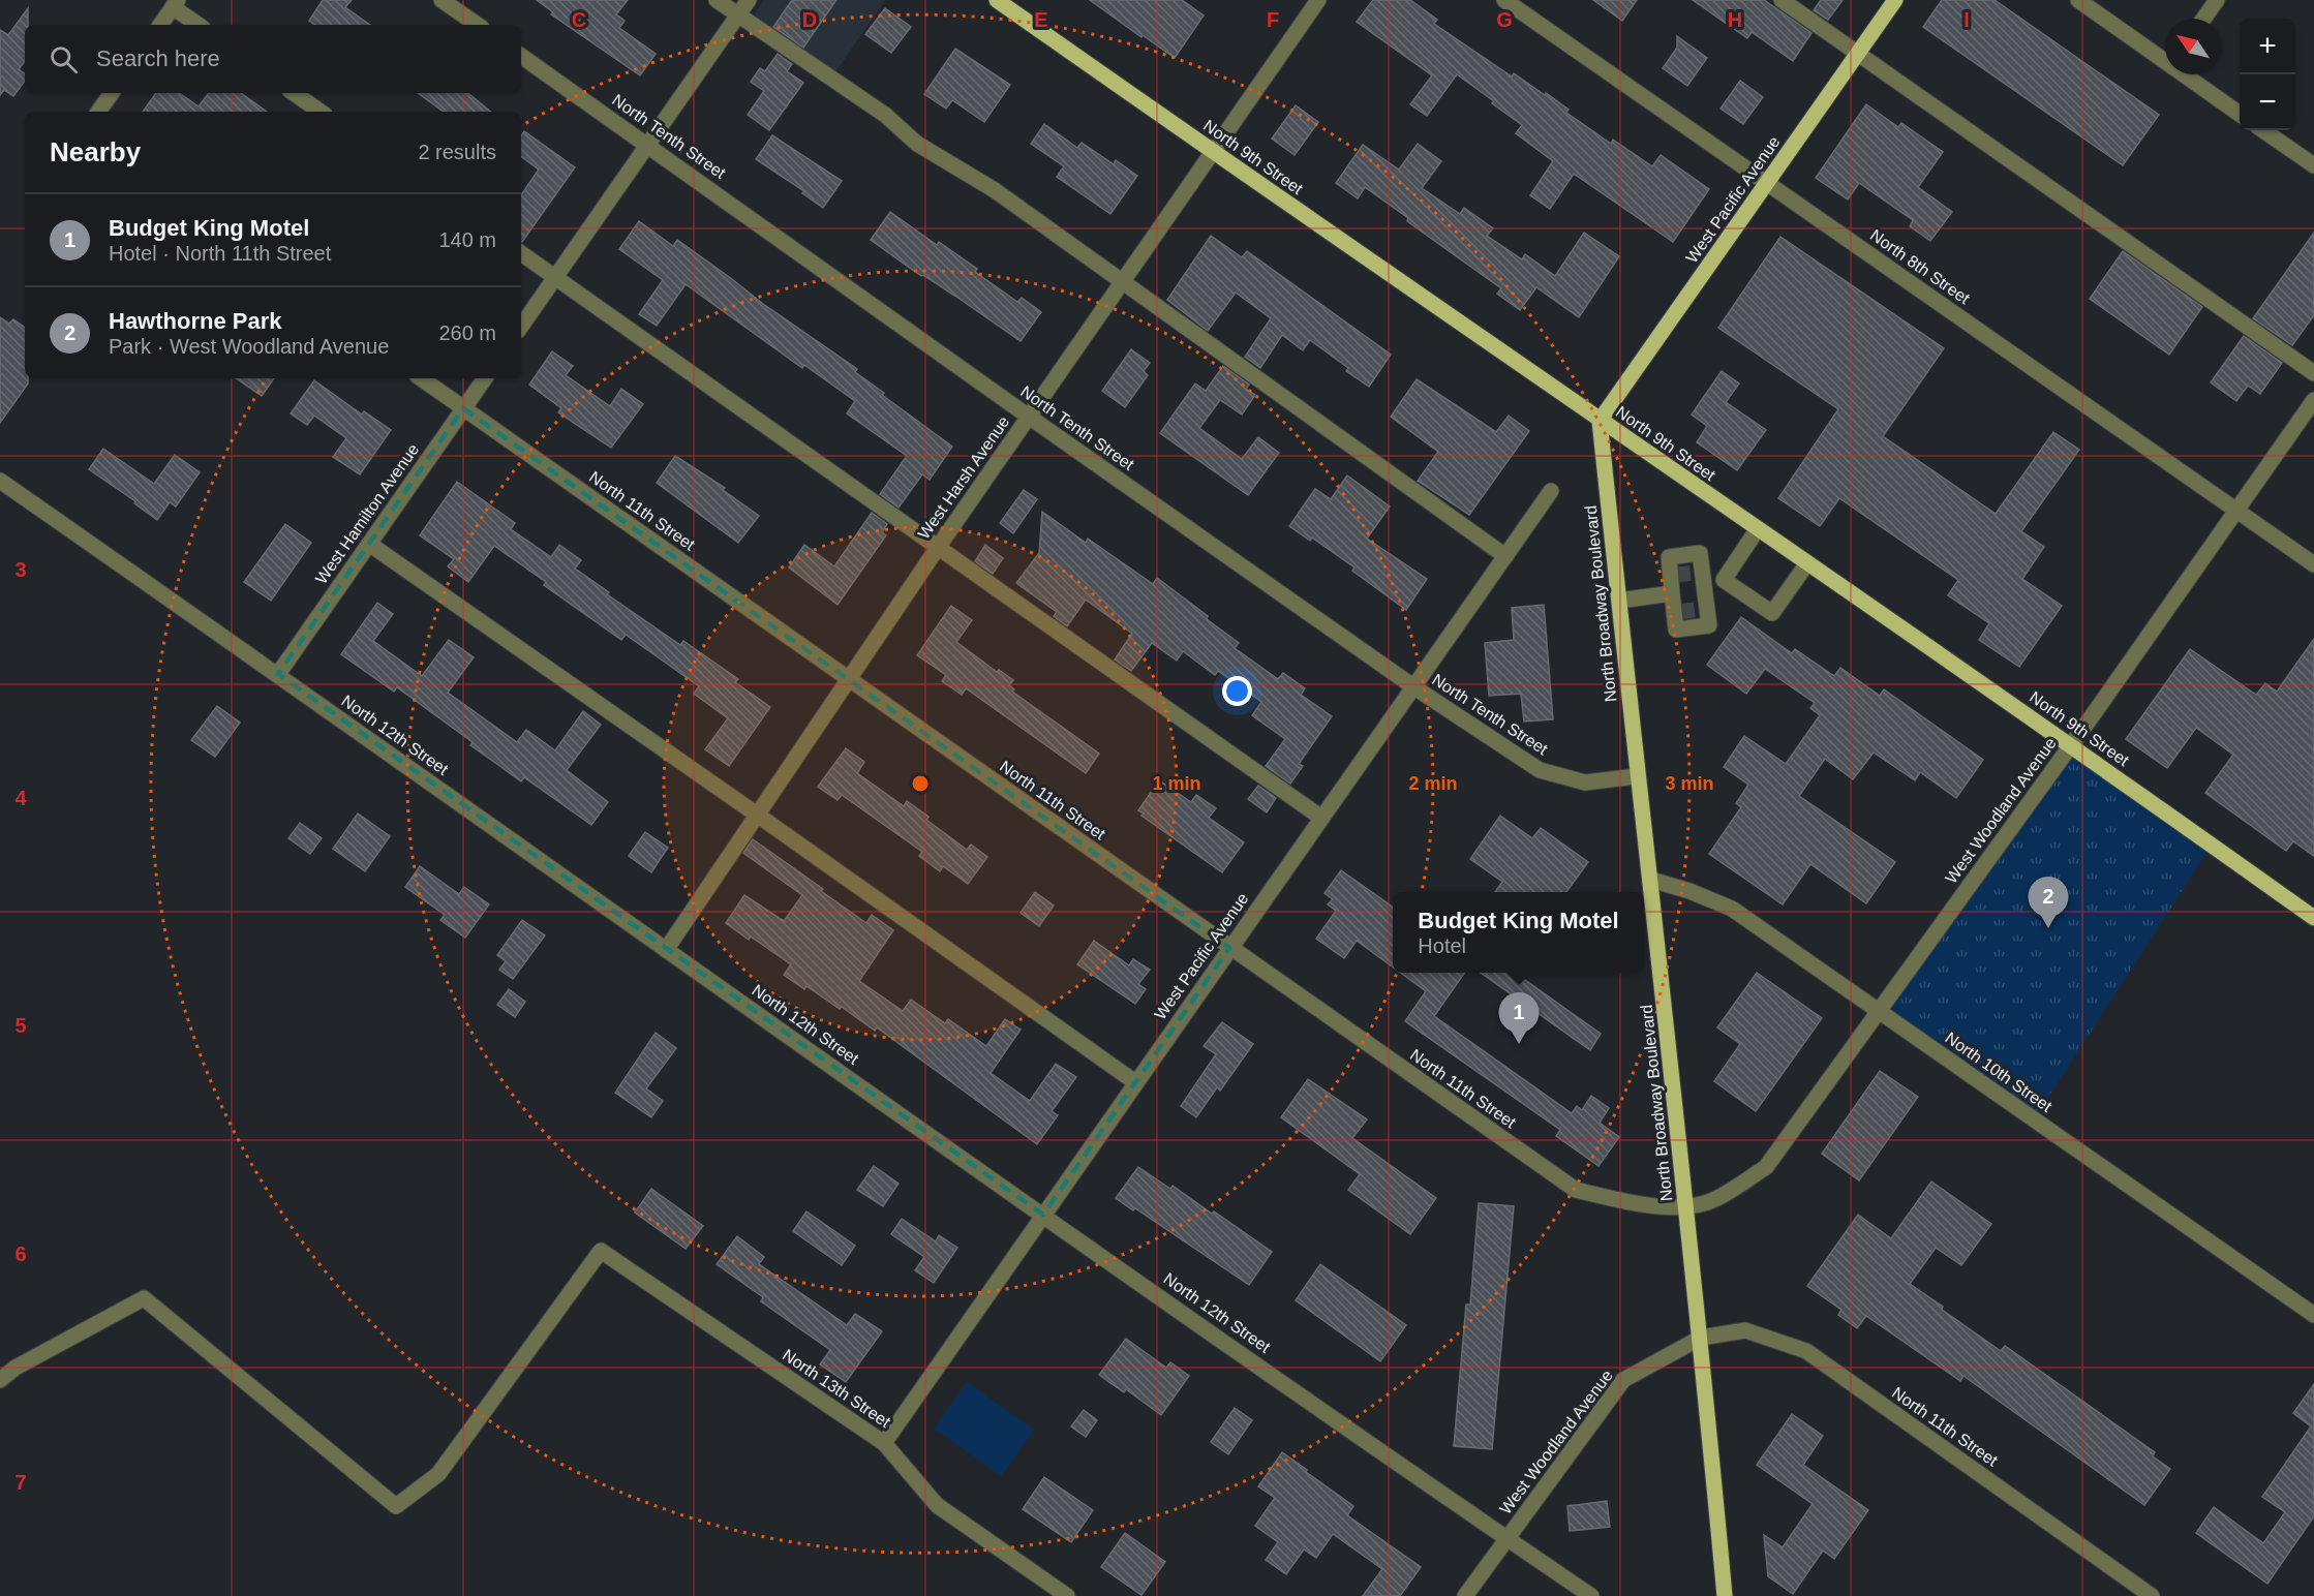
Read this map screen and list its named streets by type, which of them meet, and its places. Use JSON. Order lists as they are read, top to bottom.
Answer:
{
  "streets": {
    "main road": ["North 9th Street", "West Pacific Avenue", "North Broadway Boulevard"],
    "street": [
      "North Tenth Street",
      "North 8th Street",
      "West Harsh Avenue",
      "North 11th Street",
      "West Hamilton Avenue",
      "North 12th Street",
      "West Woodland Avenue",
      "North 10th Street",
      "North 13th Street"
    ]
  },
  "crossings": [
    ["North Tenth Street", "West Pacific Avenue"],
    ["North Tenth Street", "West Harsh Avenue"],
    ["North Tenth Street", "North Broadway Boulevard"],
    ["North 9th Street", "West Pacific Avenue"],
    ["North 9th Street", "West Harsh Avenue"],
    ["North 9th Street", "North Broadway Boulevard"],
    ["North 9th Street", "West Woodland Avenue"],
    ["West Pacific Avenue", "North 8th Street"],
    ["West Pacific Avenue", "North 11th Street"],
    ["West Pacific Avenue", "North Broadway Boulevard"],
    ["West Pacific Avenue", "North 12th Street"],
    ["West Pacific Avenue", "North 13th Street"],
    ["North 8th Street", "West Woodland Avenue"],
    ["West Harsh Avenue", "North 11th Street"],
    ["West Harsh Avenue", "North 12th Street"],
    ["North 11th Street", "West Hamilton Avenue"],
    ["North 11th Street", "North Broadway Boulevard"],
    ["North 11th Street", "West Woodland Avenue"],
    ["West Hamilton Avenue", "North 12th Street"],
    ["North Broadway Boulevard", "West Woodland Avenue"],
    ["North Broadway Boulevard", "North 10th Street"],
    ["North 12th Street", "West Woodland Avenue"],
    ["West Woodland Avenue", "North 10th Street"]
  ],
  "north": "top left",
  "page": {
    "map_buttons": ["+", "−"],
    "search": "Search here",
    "heading": ["Nearby", "2 results"],
    "list": [
      {
        "mark": "1",
        "name": "Budget King Motel",
        "note": "Hotel · North 11th Street",
        "value": "140 m"
      },
      {
        "mark": "2",
        "name": "Hawthorne Park",
        "note": "Park · West Woodland Avenue",
        "value": "260 m"
      }
    ],
    "pins": ["2", "1"],
    "popup": ["Budget King Motel", "Hotel"]
  },
  "grid": {
    "columns": [
      "C",
      "D",
      "E",
      "F",
      "G",
      "H",
      "I"
    ],
    "rows": [
      "3",
      "4",
      "5",
      "6",
      "7"
    ]
  },
  "rings": ["1 min", "2 min", "3 min"]
}
